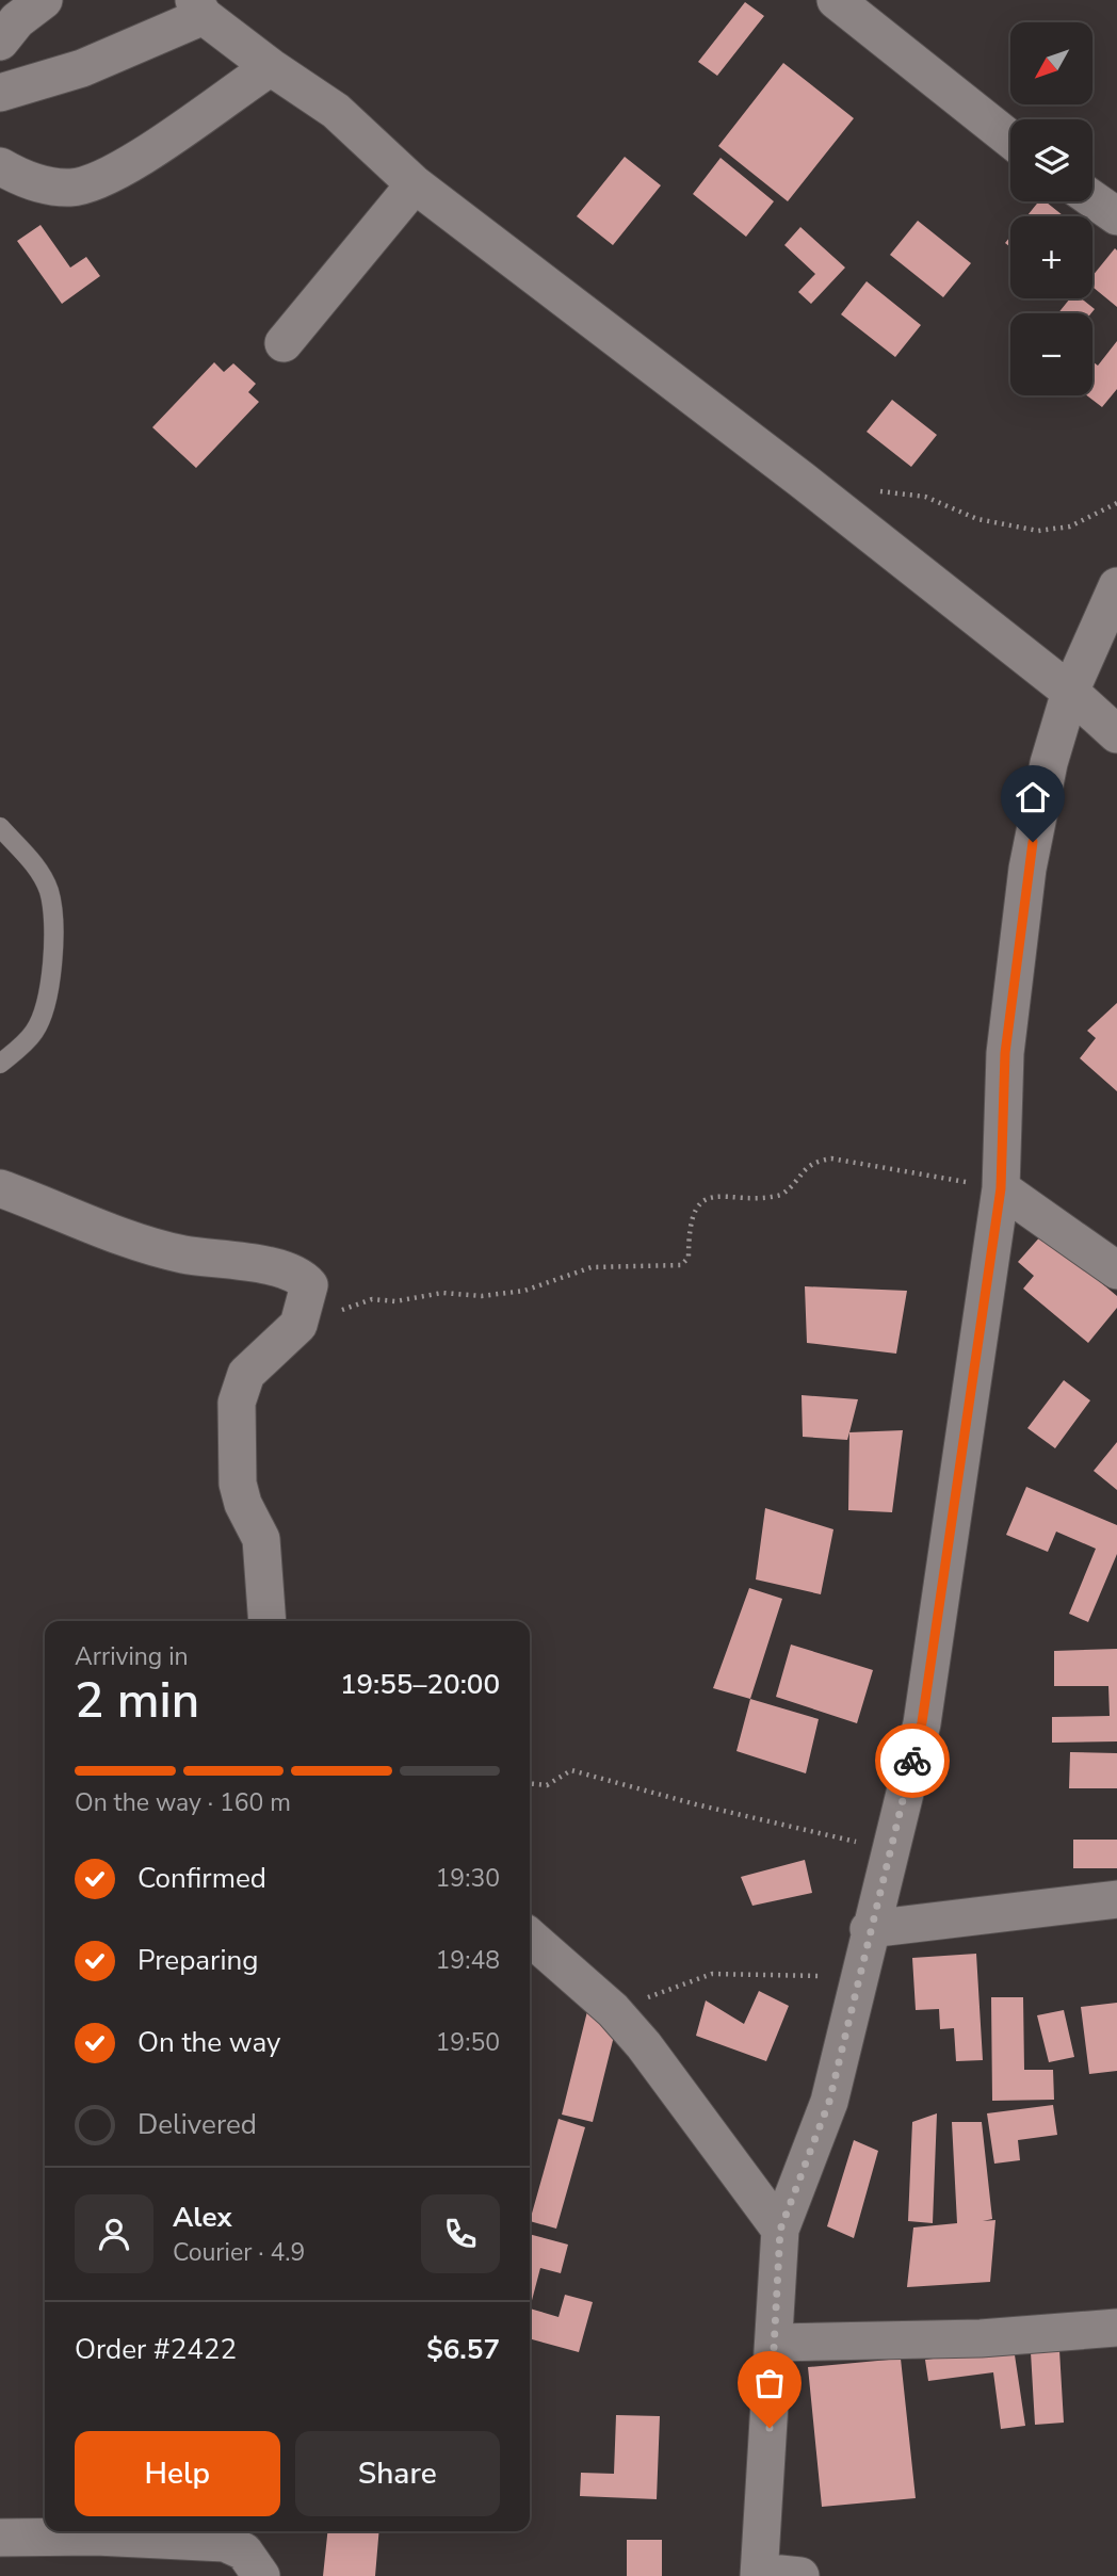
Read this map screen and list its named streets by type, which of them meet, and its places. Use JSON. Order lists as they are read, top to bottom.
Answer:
{
  "north": "bottom left",
  "page": {
    "map_buttons": ["+", "−"],
    "heading": ["2 min", "Arriving in", "19:55–20:00"],
    "panel": [
      "Alex",
      "Courier · 4.9",
      "Order #2422",
      "$6.57"
    ],
    "bar": "On the way · 160 m",
    "list": [
      ["Confirmed", "19:30"],
      ["Preparing", "19:48"],
      ["On the way", "19:50"],
      "Delivered"
    ],
    "buttons": ["Help", "Share"]
  }
}
